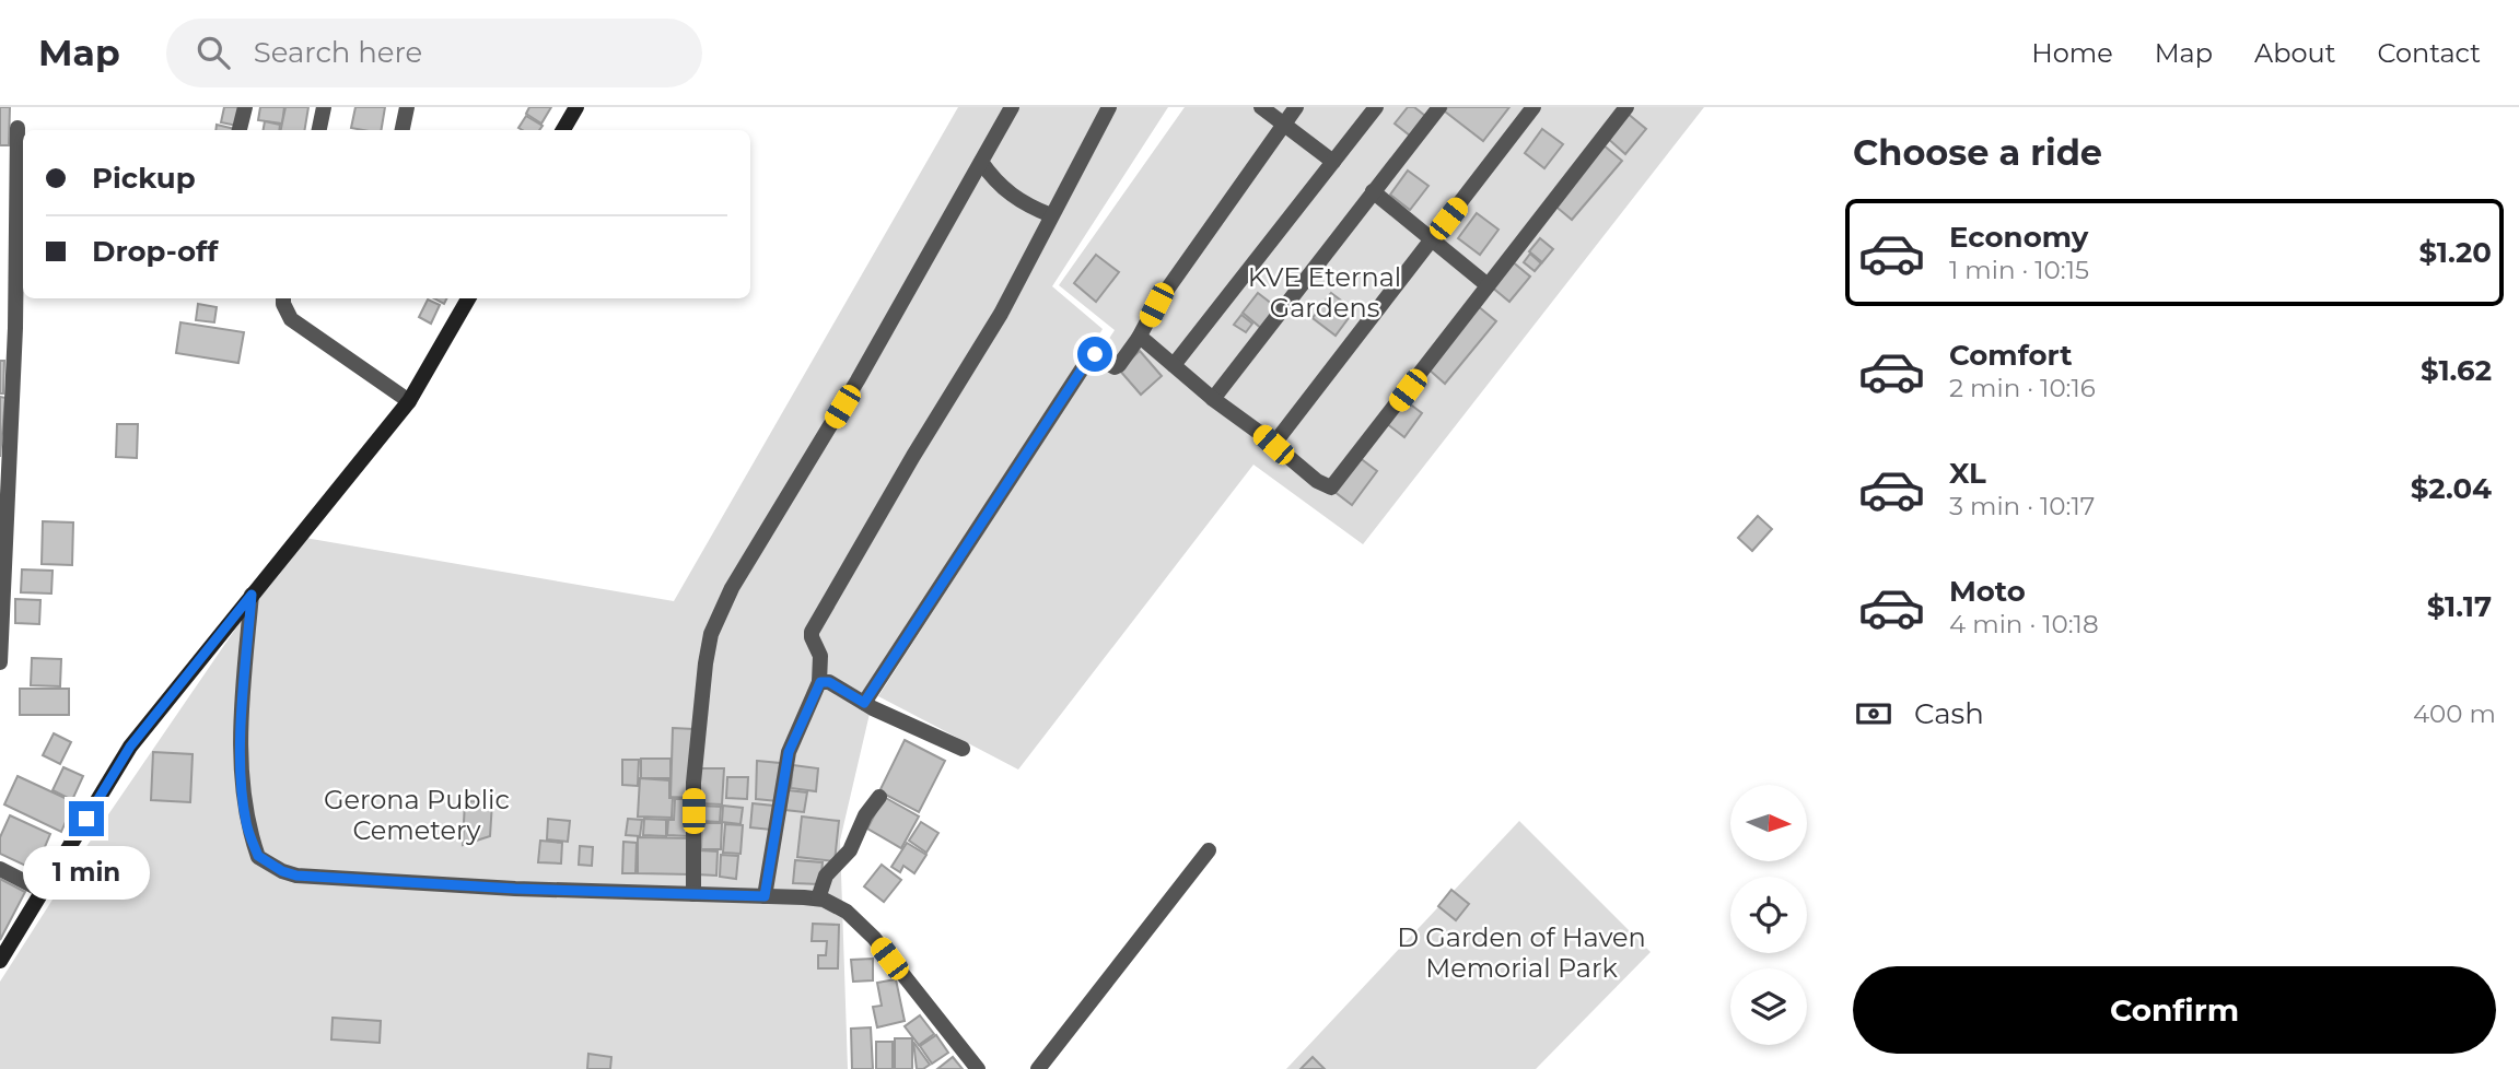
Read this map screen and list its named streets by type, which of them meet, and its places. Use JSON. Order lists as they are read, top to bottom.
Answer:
{
  "parks": ["KVE Eternal Gardens", "Gerona Public Cemetery", "D Garden of Haven Memorial Park"],
  "north": "right",
  "page": {
    "header": "Map",
    "search": "Search here",
    "nav": [
      "Home",
      "Map",
      "About",
      "Contact"
    ],
    "heading": "Choose a ride",
    "banner": ["Pickup", "Drop-off"],
    "list": [
      {
        "name": "Economy",
        "note": "1 min · 10:15",
        "value": "$1.20"
      },
      {
        "name": "Comfort",
        "note": "2 min · 10:16",
        "value": "$1.62"
      },
      {
        "name": "XL",
        "note": "3 min · 10:17",
        "value": "$2.04"
      },
      {
        "name": "Moto",
        "note": "4 min · 10:18",
        "value": "$1.17"
      }
    ],
    "pay": ["Cash", "400 m"],
    "bubble": "1 min",
    "buttons": "Confirm"
  }
}
